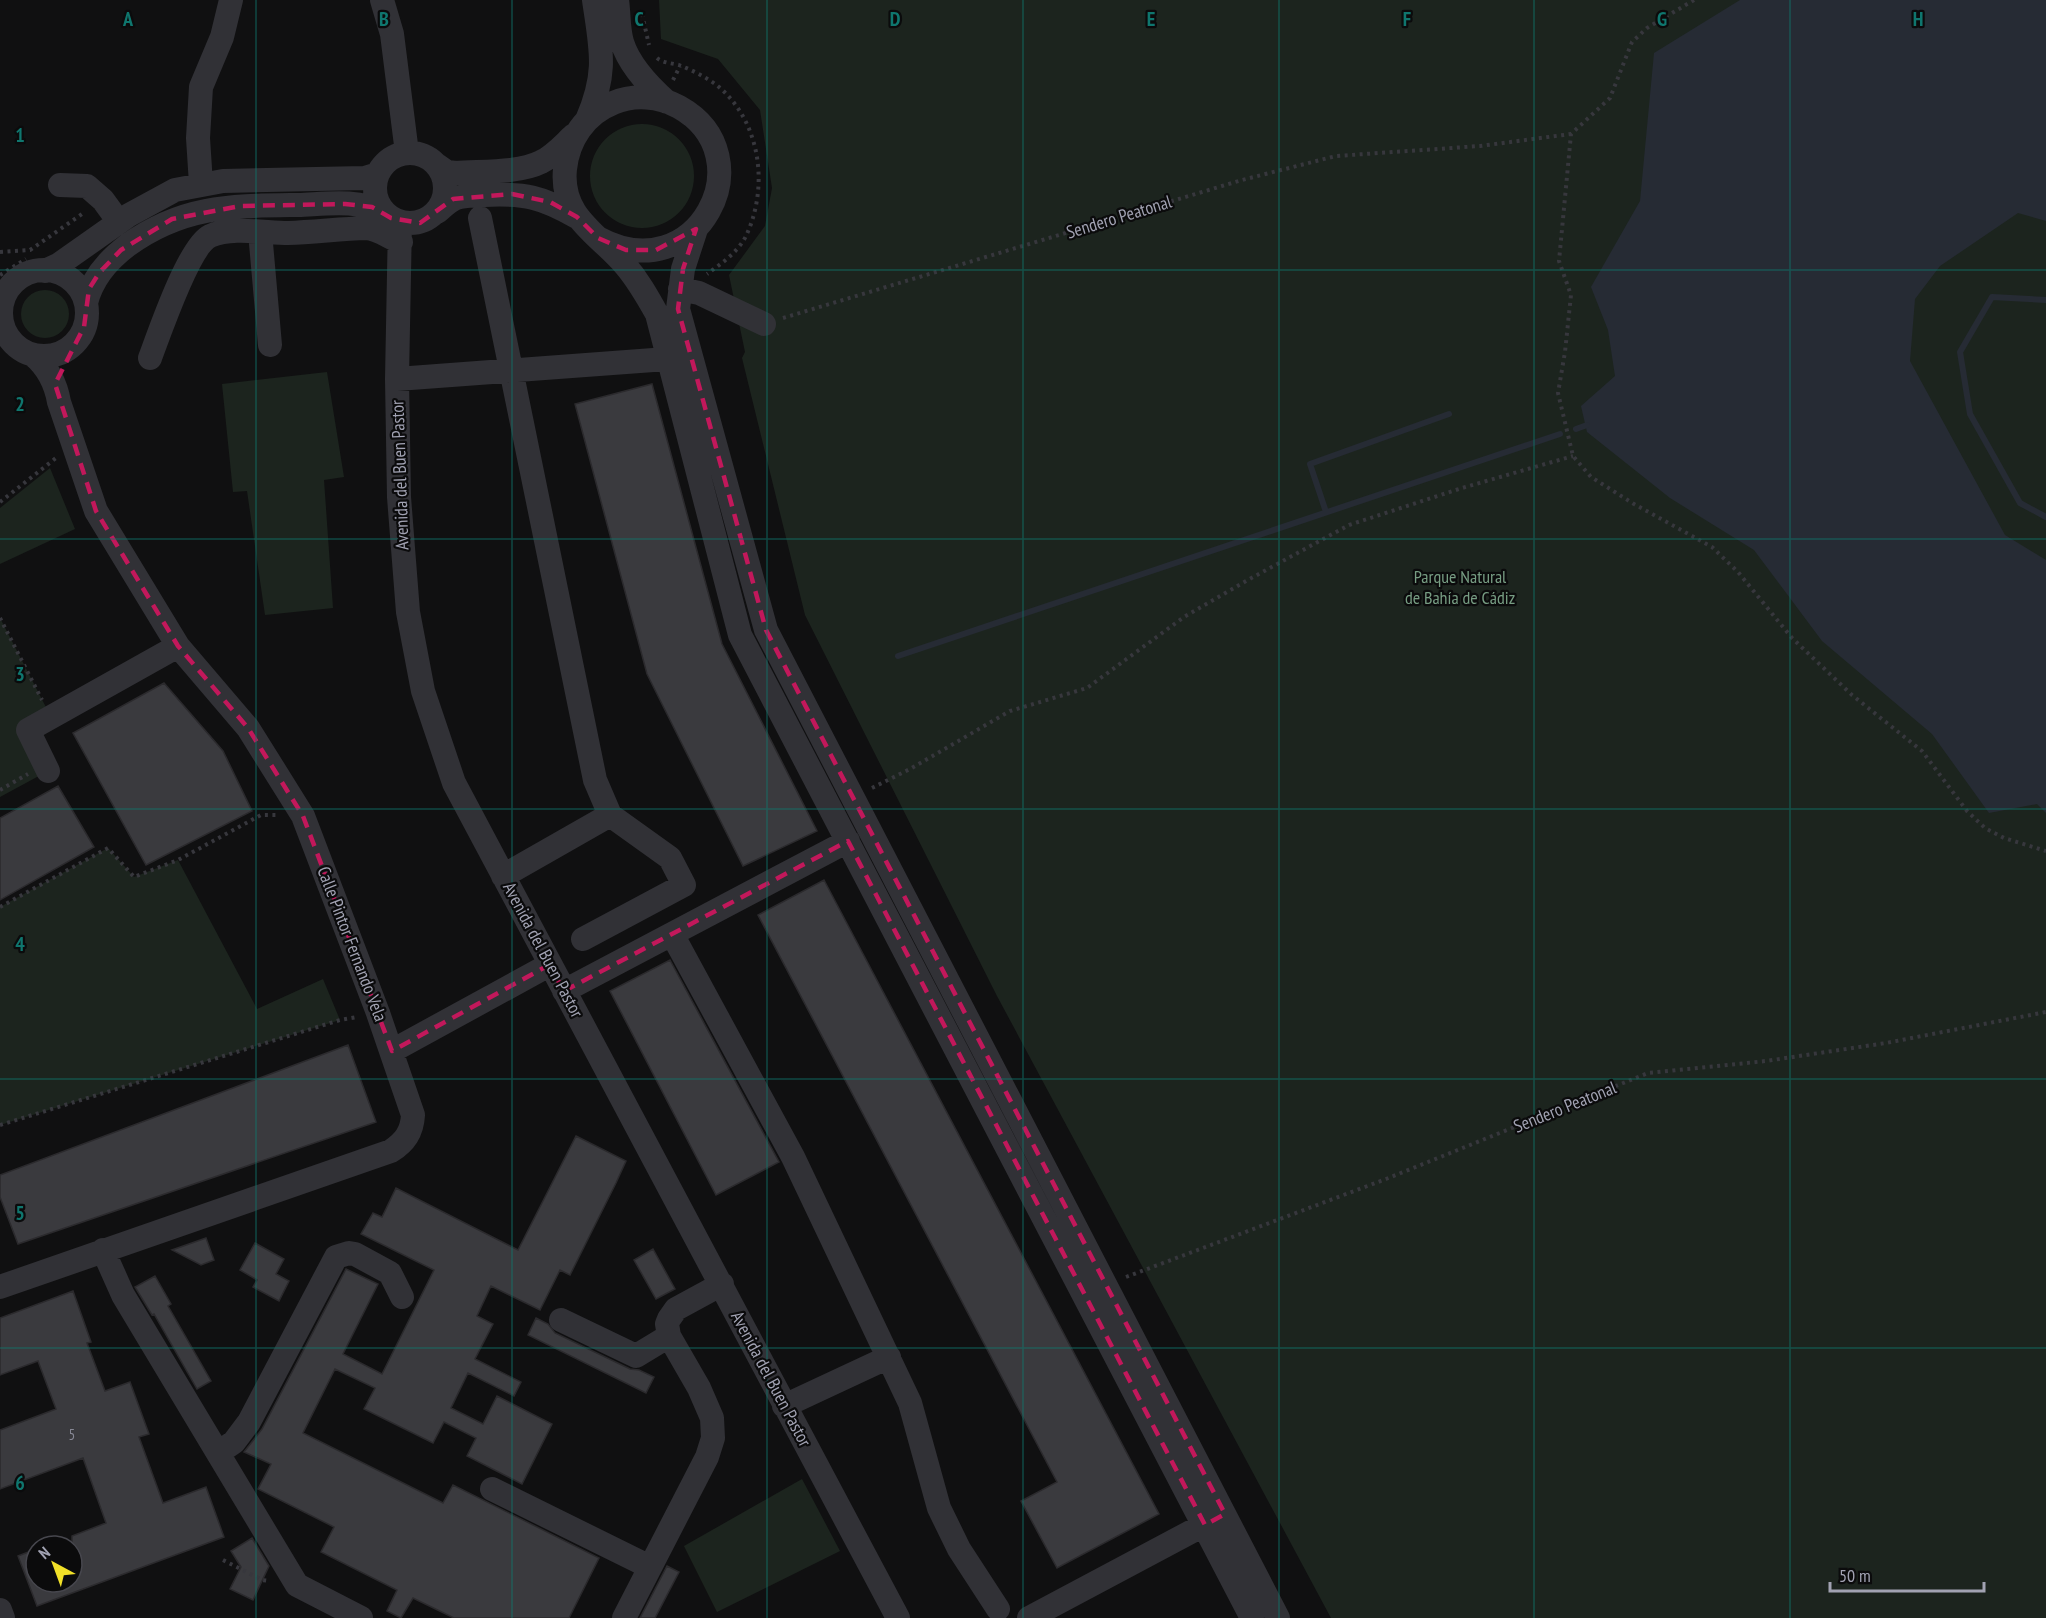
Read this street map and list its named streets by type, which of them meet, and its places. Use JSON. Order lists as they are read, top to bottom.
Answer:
{
  "streets": {
    "street": ["Avenida del Buen Pastor", "Calle Pintor Fernando Vela"],
    "path": ["Sendero Peatonal"]
  },
  "parks": ["Parque Natural de Bahía de Cádiz"],
  "house_numbers": ["5"],
  "scale_bar": "50 m",
  "north": "top left",
  "grid": {
    "columns": [
      "A",
      "B",
      "C",
      "D",
      "E",
      "F",
      "G",
      "H"
    ],
    "rows": [
      "1",
      "2",
      "3",
      "4",
      "5",
      "6"
    ]
  }
}
